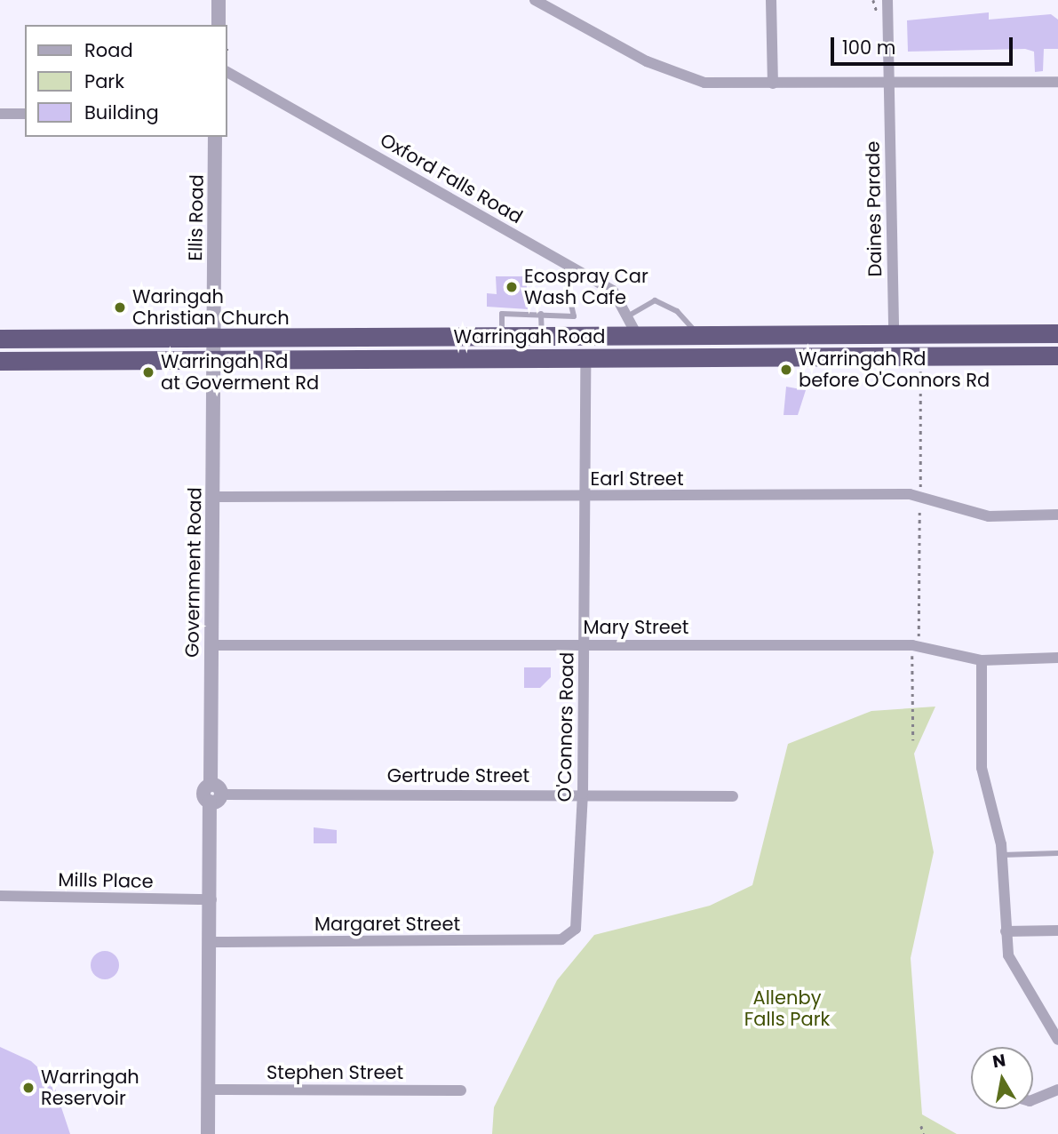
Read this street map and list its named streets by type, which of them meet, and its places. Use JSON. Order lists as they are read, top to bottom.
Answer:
{
  "streets": {
    "highway": ["Warringah Road"],
    "street": [
      "Oxford Falls Road",
      "Daines Parade",
      "Ellis Road",
      "Earl Street",
      "Government Road",
      "Mary Street",
      "O'Connors Road",
      "Gertrude Street",
      "Mills Place",
      "Margaret Street",
      "Stephen Street"
    ]
  },
  "crossings": [
    ["Oxford Falls Road", "Warringah Road"],
    ["Daines Parade", "Warringah Road"],
    ["Ellis Road", "Warringah Road"],
    ["Ellis Road", "Government Road"],
    ["Warringah Road", "Government Road"],
    ["Warringah Road", "O'Connors Road"],
    ["Earl Street", "Government Road"],
    ["Earl Street", "O'Connors Road"],
    ["Government Road", "Mary Street"],
    ["Government Road", "Gertrude Street"],
    ["Government Road", "Mills Place"],
    ["Government Road", "Margaret Street"],
    ["Government Road", "Stephen Street"],
    ["Mary Street", "O'Connors Road"],
    ["O'Connors Road", "Gertrude Street"],
    ["O'Connors Road", "Margaret Street"]
  ],
  "parks": ["Allenby Falls Park"],
  "places": [
    "Ecospray Car Wash Cafe",
    "Waringah Christian Church",
    "Warringah Rd before O'Connors Rd",
    "Warringah Rd at Goverment Rd",
    "Warringah Reservoir"
  ],
  "legend": ["Road", "Park", "Building"],
  "scale_bar": "100 m",
  "north": "top"
}
